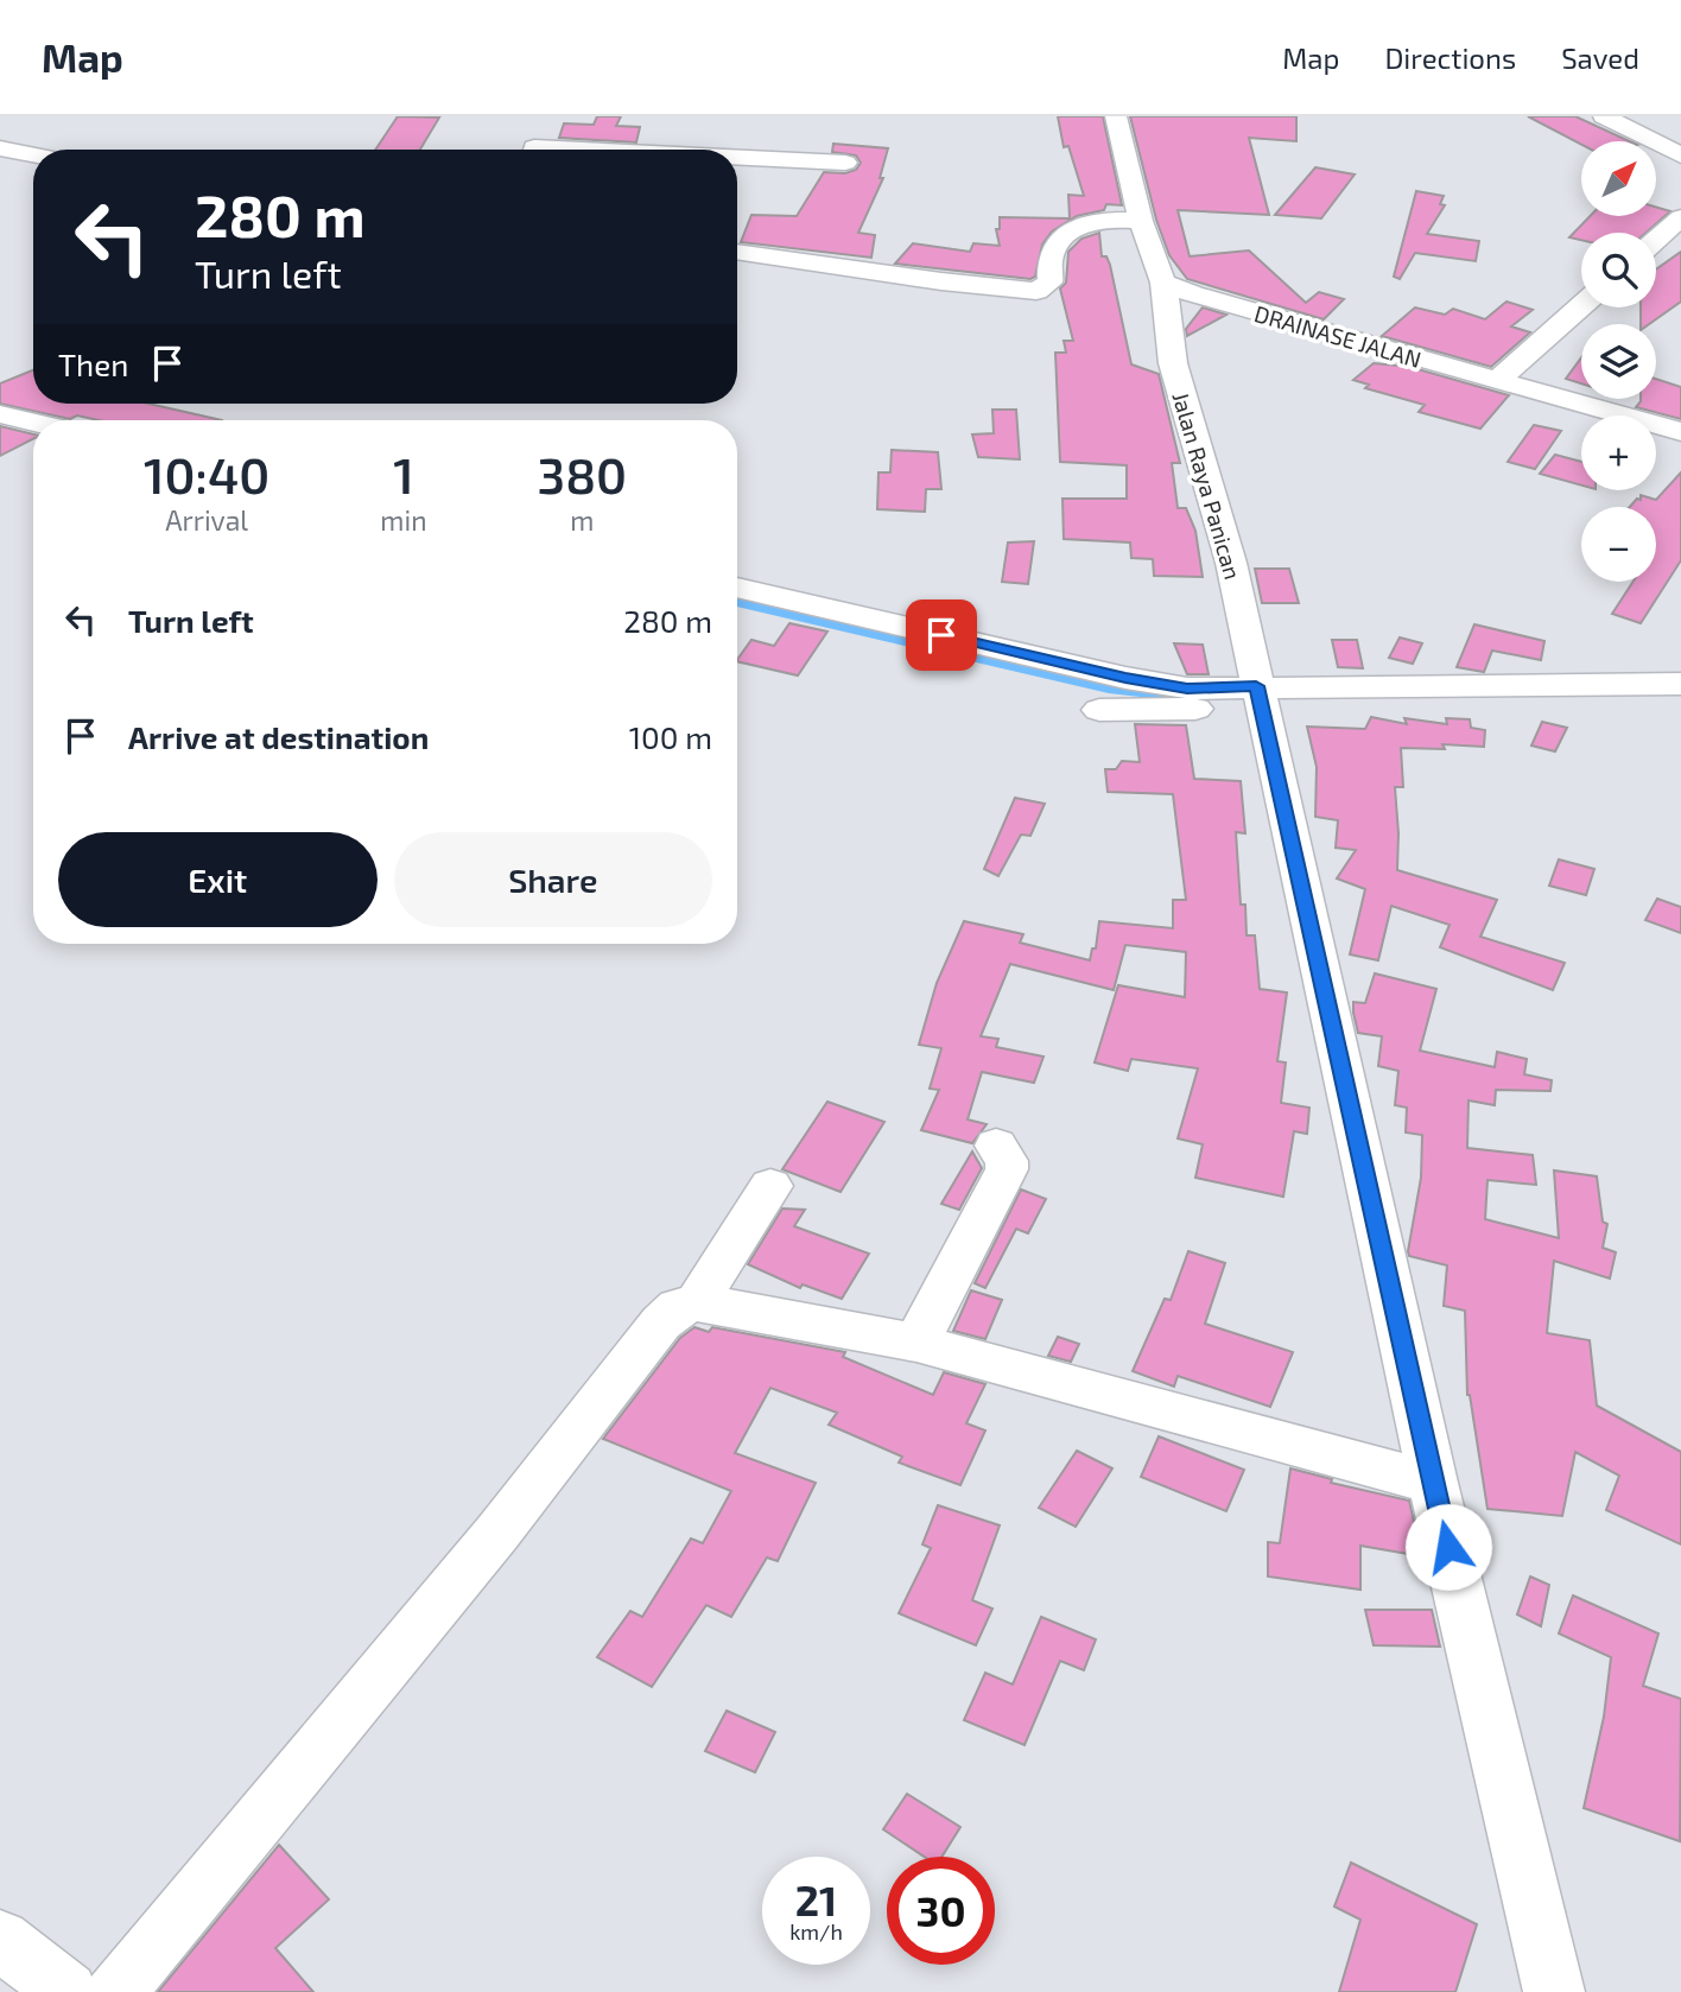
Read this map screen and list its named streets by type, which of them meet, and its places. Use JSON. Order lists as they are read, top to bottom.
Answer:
{
  "streets": {
    "street": ["DRAINASE JALAN", "Jalan Raya Panican"]
  },
  "crossings": [
    ["DRAINASE JALAN", "Jalan Raya Panican"]
  ],
  "north": "top right",
  "page": {
    "header": "Map",
    "nav": ["Map", "Directions", "Saved"],
    "map_buttons": ["+", "−"],
    "turn": ["280 m", "Turn left"],
    "then": "Then",
    "eta": [
      "10:40",
      "Arrival",
      "1",
      "min",
      "380",
      "m"
    ],
    "list": [
      {
        "name": "Turn left",
        "value": "280 m"
      },
      {
        "name": "Arrive at destination",
        "value": "100 m"
      }
    ],
    "buttons": ["Exit", "Share"],
    "speed": "21 km/h",
    "limit": "30"
  }
}
